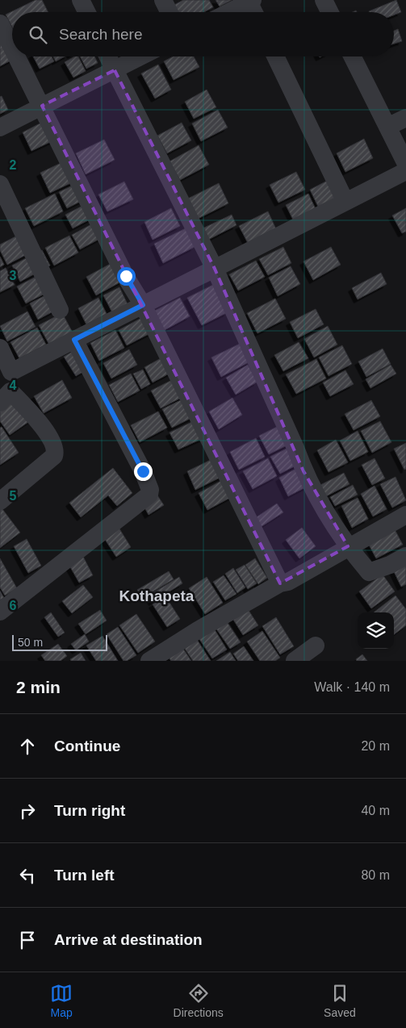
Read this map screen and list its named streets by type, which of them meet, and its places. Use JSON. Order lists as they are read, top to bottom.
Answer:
{
  "districts": ["Kothapeta"],
  "scale_bar": "50 m",
  "page": {
    "search": "Search here",
    "scale": "50 m",
    "heading": ["2 min", "Walk · 140 m"],
    "list": [
      ["Continue", "20 m"],
      ["Turn right", "40 m"],
      ["Turn left", "80 m"],
      "Arrive at destination"
    ],
    "nav": ["Map", "Directions", "Saved"]
  },
  "grid": {
    "rows": [
      "2",
      "3",
      "4",
      "5",
      "6"
    ]
  }
}
